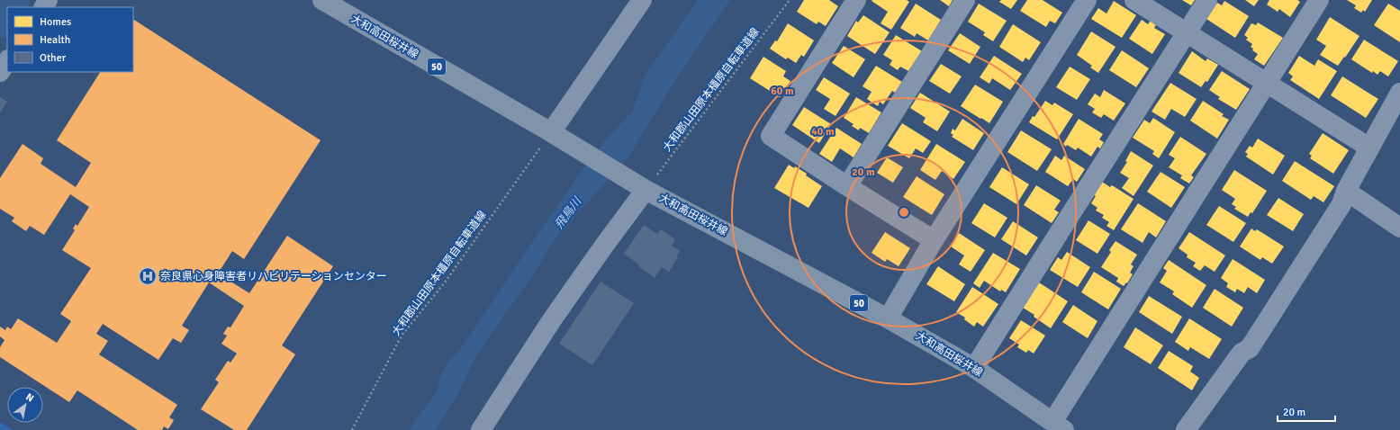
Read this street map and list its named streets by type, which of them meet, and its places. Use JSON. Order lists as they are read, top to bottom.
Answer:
{
  "streets": {
    "main road": ["大和高田桜井線", "50"],
    "path": ["大和郡山田原本橿原自転車道線"]
  },
  "crossings": [
    ["大和高田桜井線", "大和郡山田原本橿原自転車道線"]
  ],
  "water": ["飛鳥川"],
  "places": {
    "hospital": ["奈良県心身障害者リハビリテーションセンター"]
  },
  "legend": ["Homes", "Health", "Other"],
  "scale_bar": "20 m",
  "north": "top right",
  "rings": ["60 m", "40 m", "20 m"]
}
